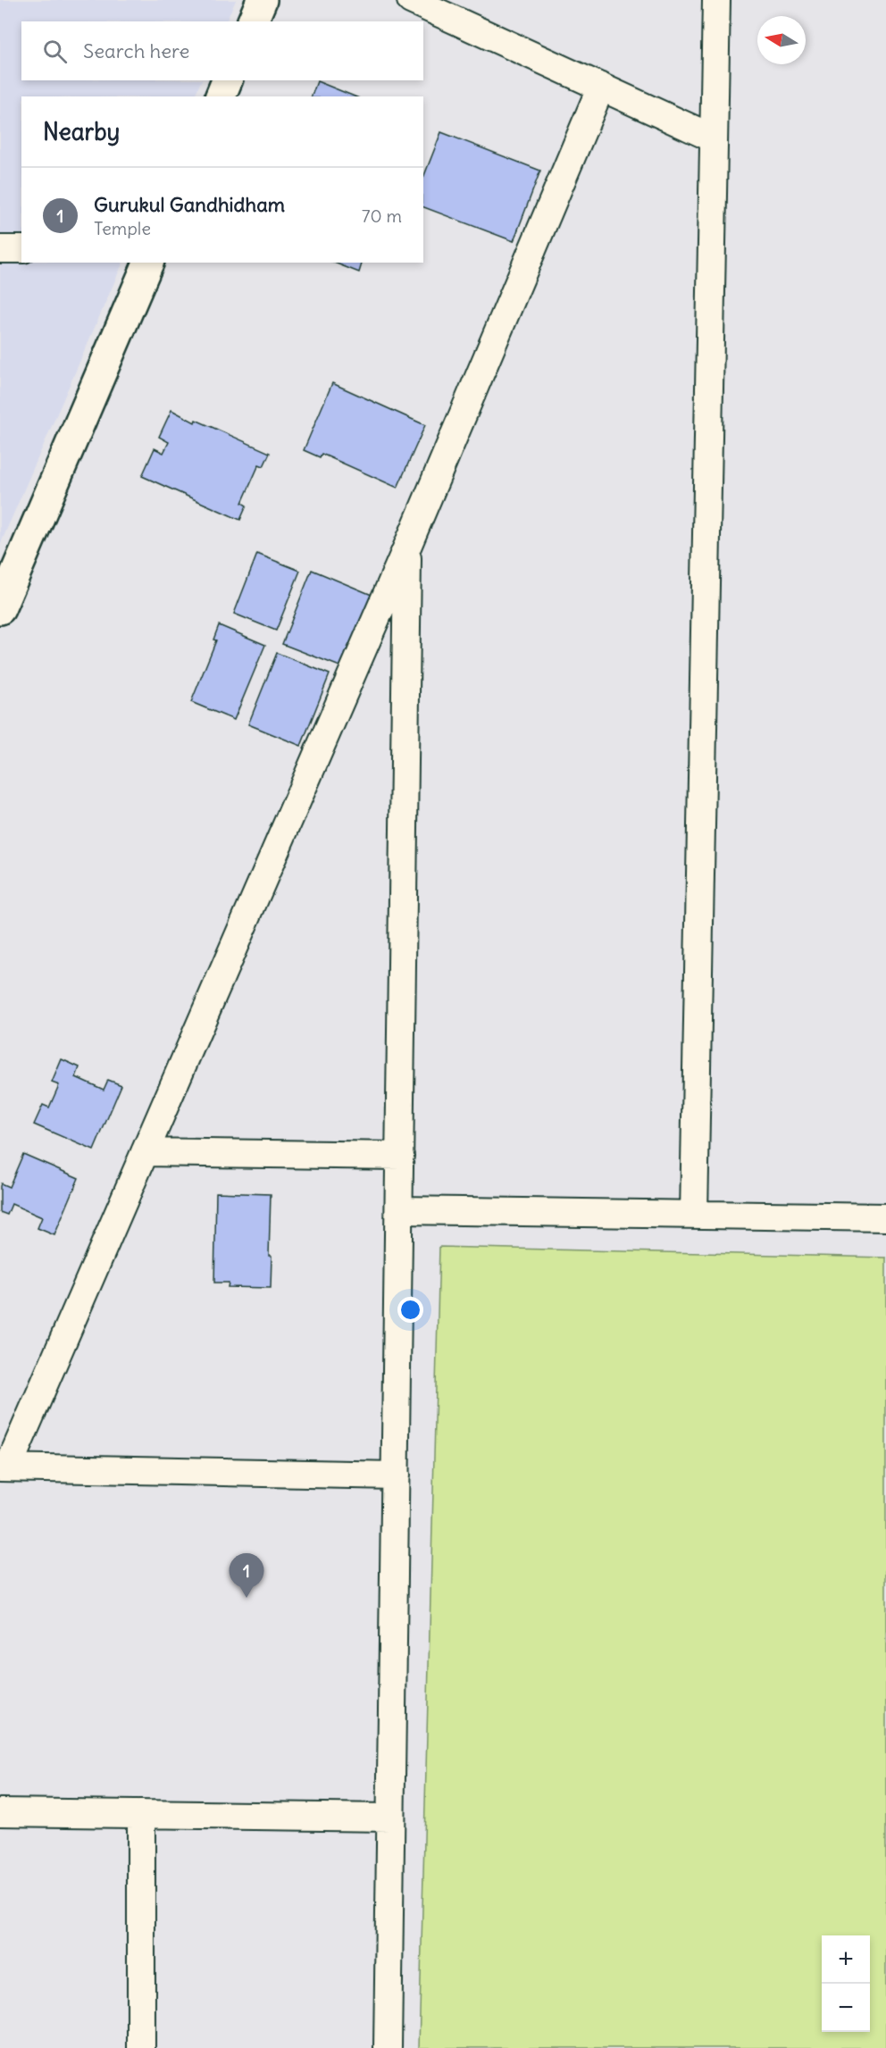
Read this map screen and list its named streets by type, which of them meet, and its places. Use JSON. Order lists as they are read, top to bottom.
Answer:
{
  "north": "left",
  "page": {
    "search": "Search here",
    "heading": "Nearby",
    "list": [
      {
        "mark": "1",
        "name": "Gurukul Gandhidham",
        "note": "Temple",
        "value": "70 m"
      }
    ],
    "pins": "1",
    "map_buttons": ["+", "−"]
  }
}
